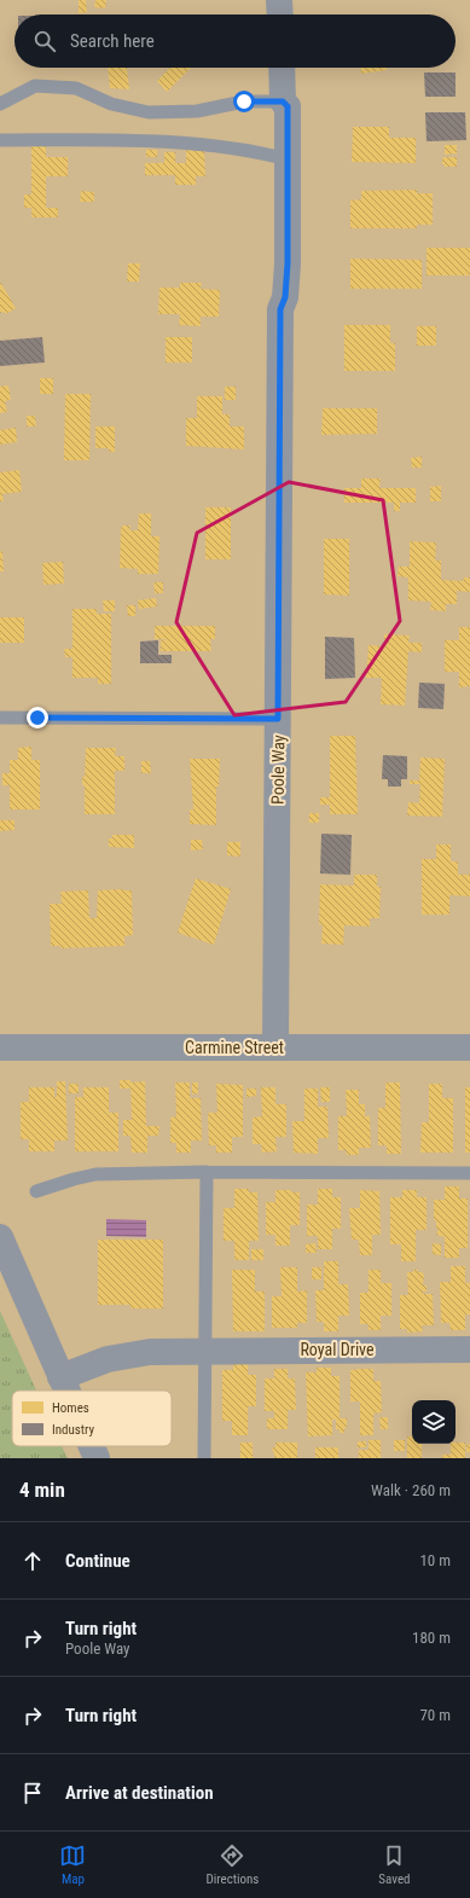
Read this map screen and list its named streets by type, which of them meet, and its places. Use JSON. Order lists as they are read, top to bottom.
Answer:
{
  "streets": {
    "street": ["Poole Way", "Carmine Street", "Royal Drive"]
  },
  "crossings": [
    ["Poole Way", "Carmine Street"]
  ],
  "legend": ["Homes", "Industry"],
  "page": {
    "search": "Search here",
    "heading": ["4 min", "Walk · 260 m"],
    "list": [
      ["Continue", "10 m"],
      ["Turn right", "Poole Way", "180 m"],
      ["Turn right", "70 m"],
      "Arrive at destination"
    ],
    "nav": ["Map", "Directions", "Saved"]
  }
}
